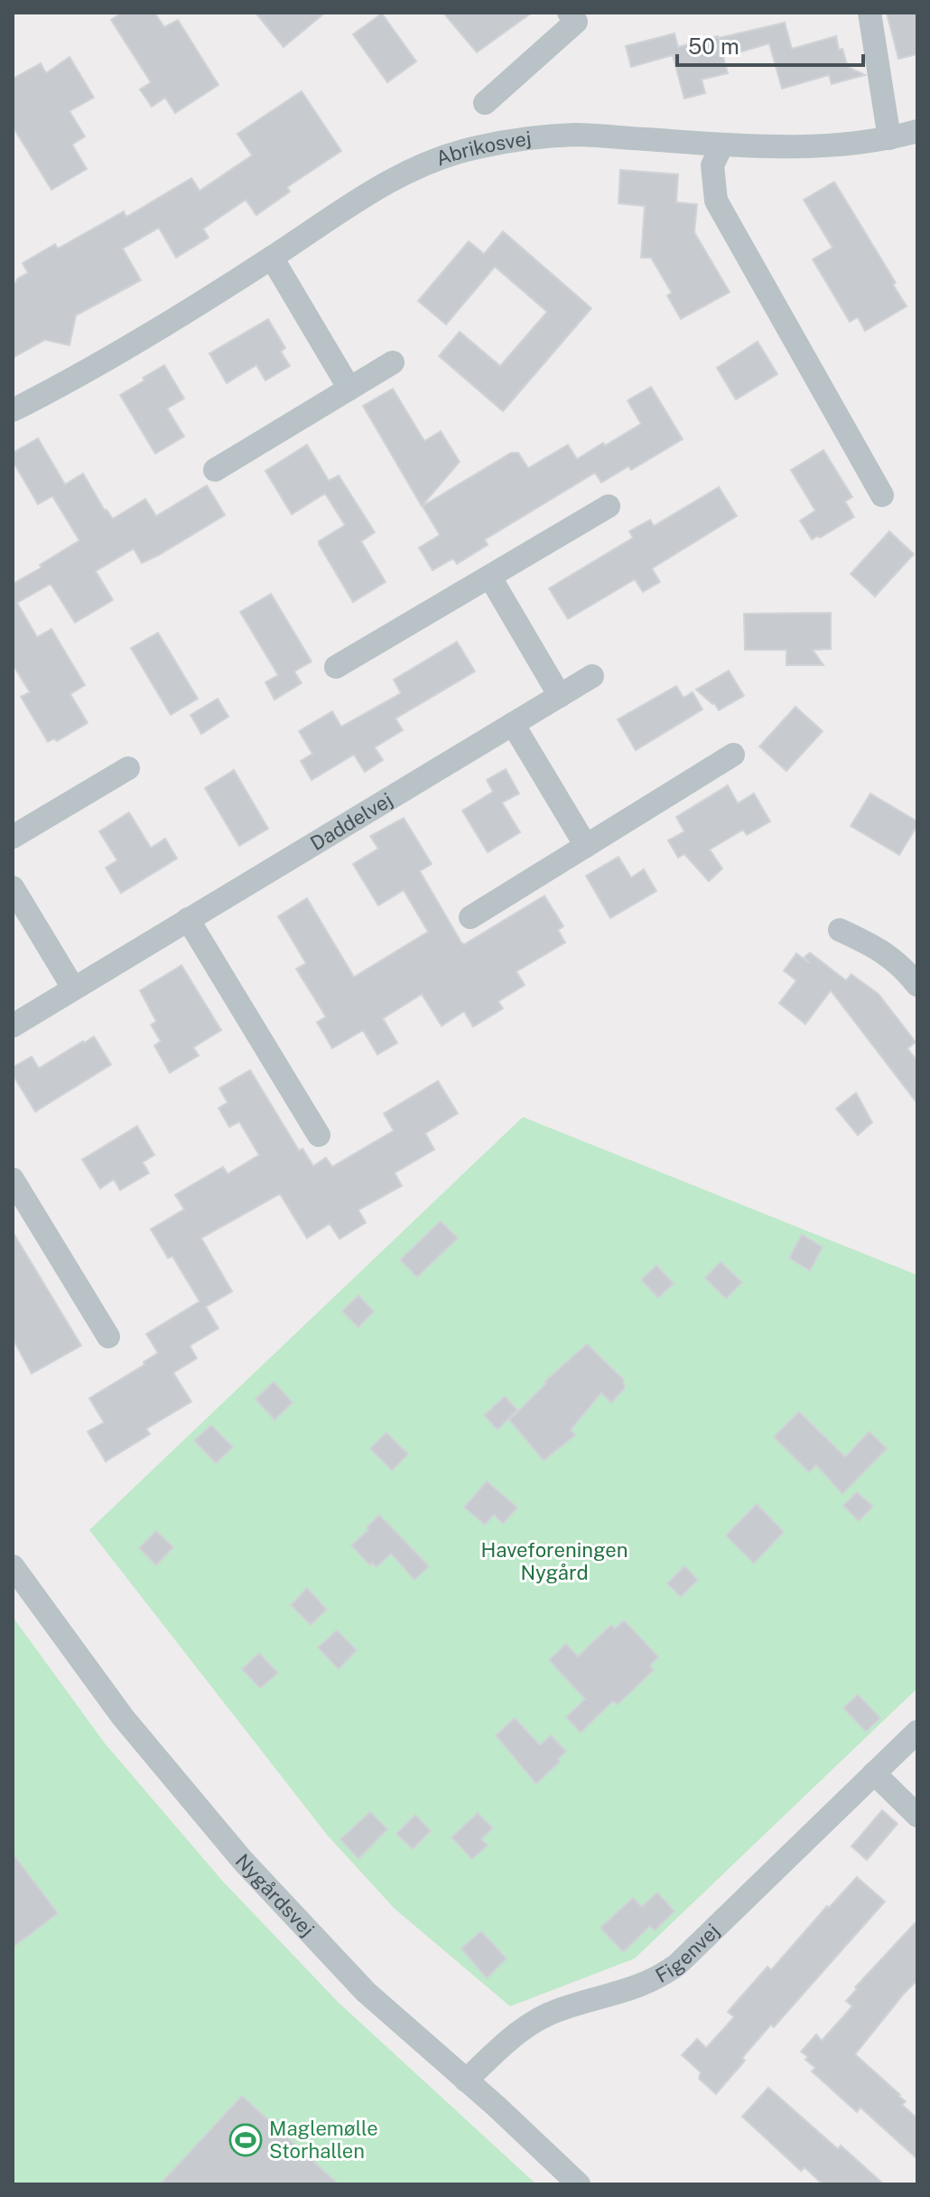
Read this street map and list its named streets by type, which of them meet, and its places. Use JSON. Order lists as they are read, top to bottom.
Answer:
{
  "streets": {
    "street": [
      "Abrikosvej",
      "Daddelvej",
      "Nygårdsvej",
      "Figenvej"
    ]
  },
  "crossings": [
    ["Nygårdsvej", "Figenvej"]
  ],
  "parks": ["Haveforeningen Nygård"],
  "places": {
    "sports": ["Maglemølle Storhallen"]
  },
  "scale_bar": "50 m"
}
